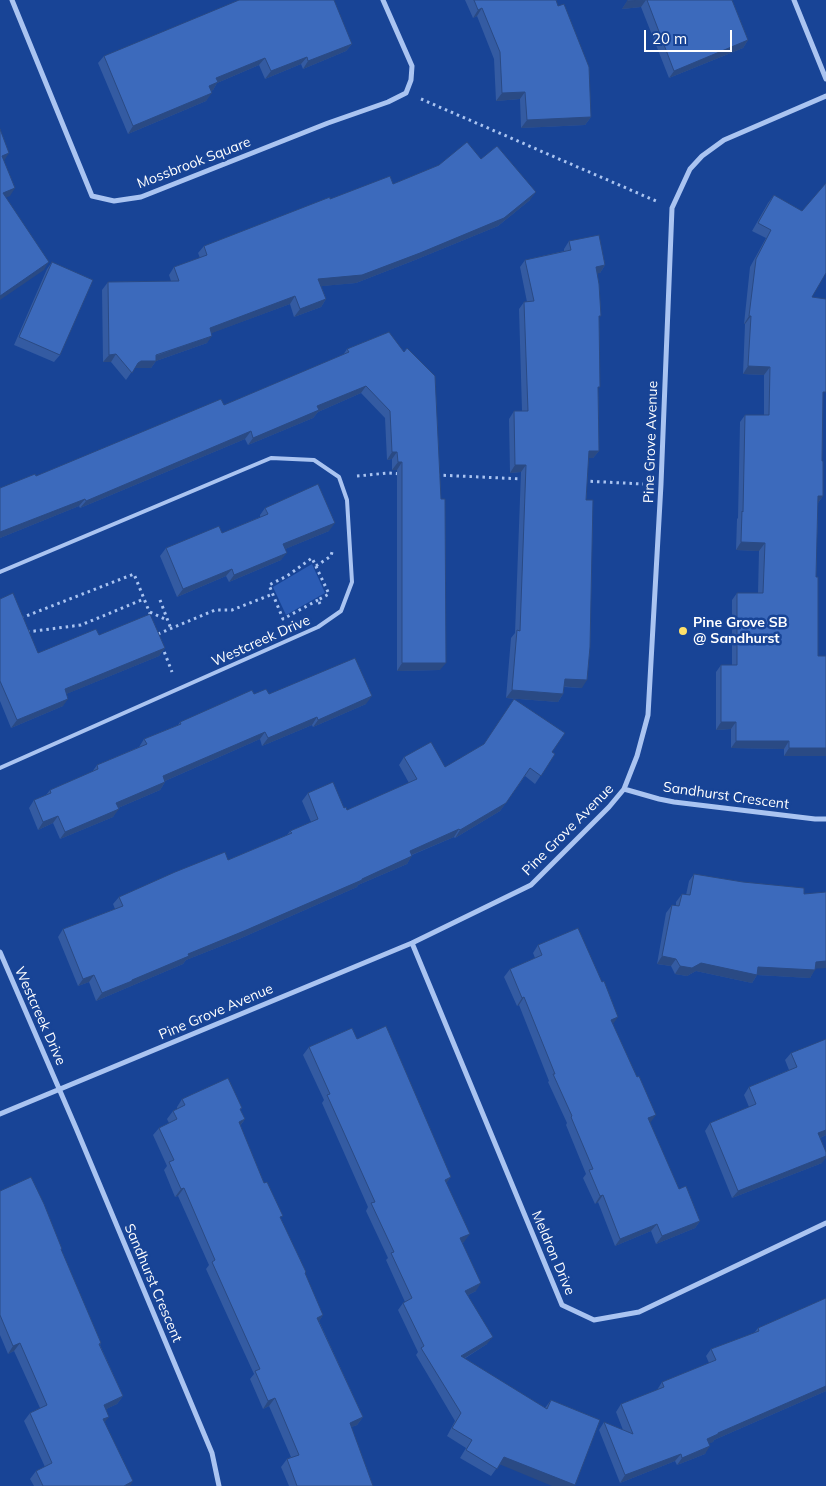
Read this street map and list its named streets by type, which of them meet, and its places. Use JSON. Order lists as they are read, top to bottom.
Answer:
{
  "streets": {
    "street": [
      "Mossbrook Square",
      "Pine Grove Avenue",
      "Westcreek Drive",
      "Sandhurst Crescent",
      "Meldron Drive"
    ]
  },
  "crossings": [
    ["Pine Grove Avenue", "Westcreek Drive"],
    ["Pine Grove Avenue", "Sandhurst Crescent"],
    ["Pine Grove Avenue", "Meldron Drive"],
    ["Westcreek Drive", "Sandhurst Crescent"]
  ],
  "places": ["Pine Grove SB @ Sandhurst"],
  "scale_bar": "20 m"
}
